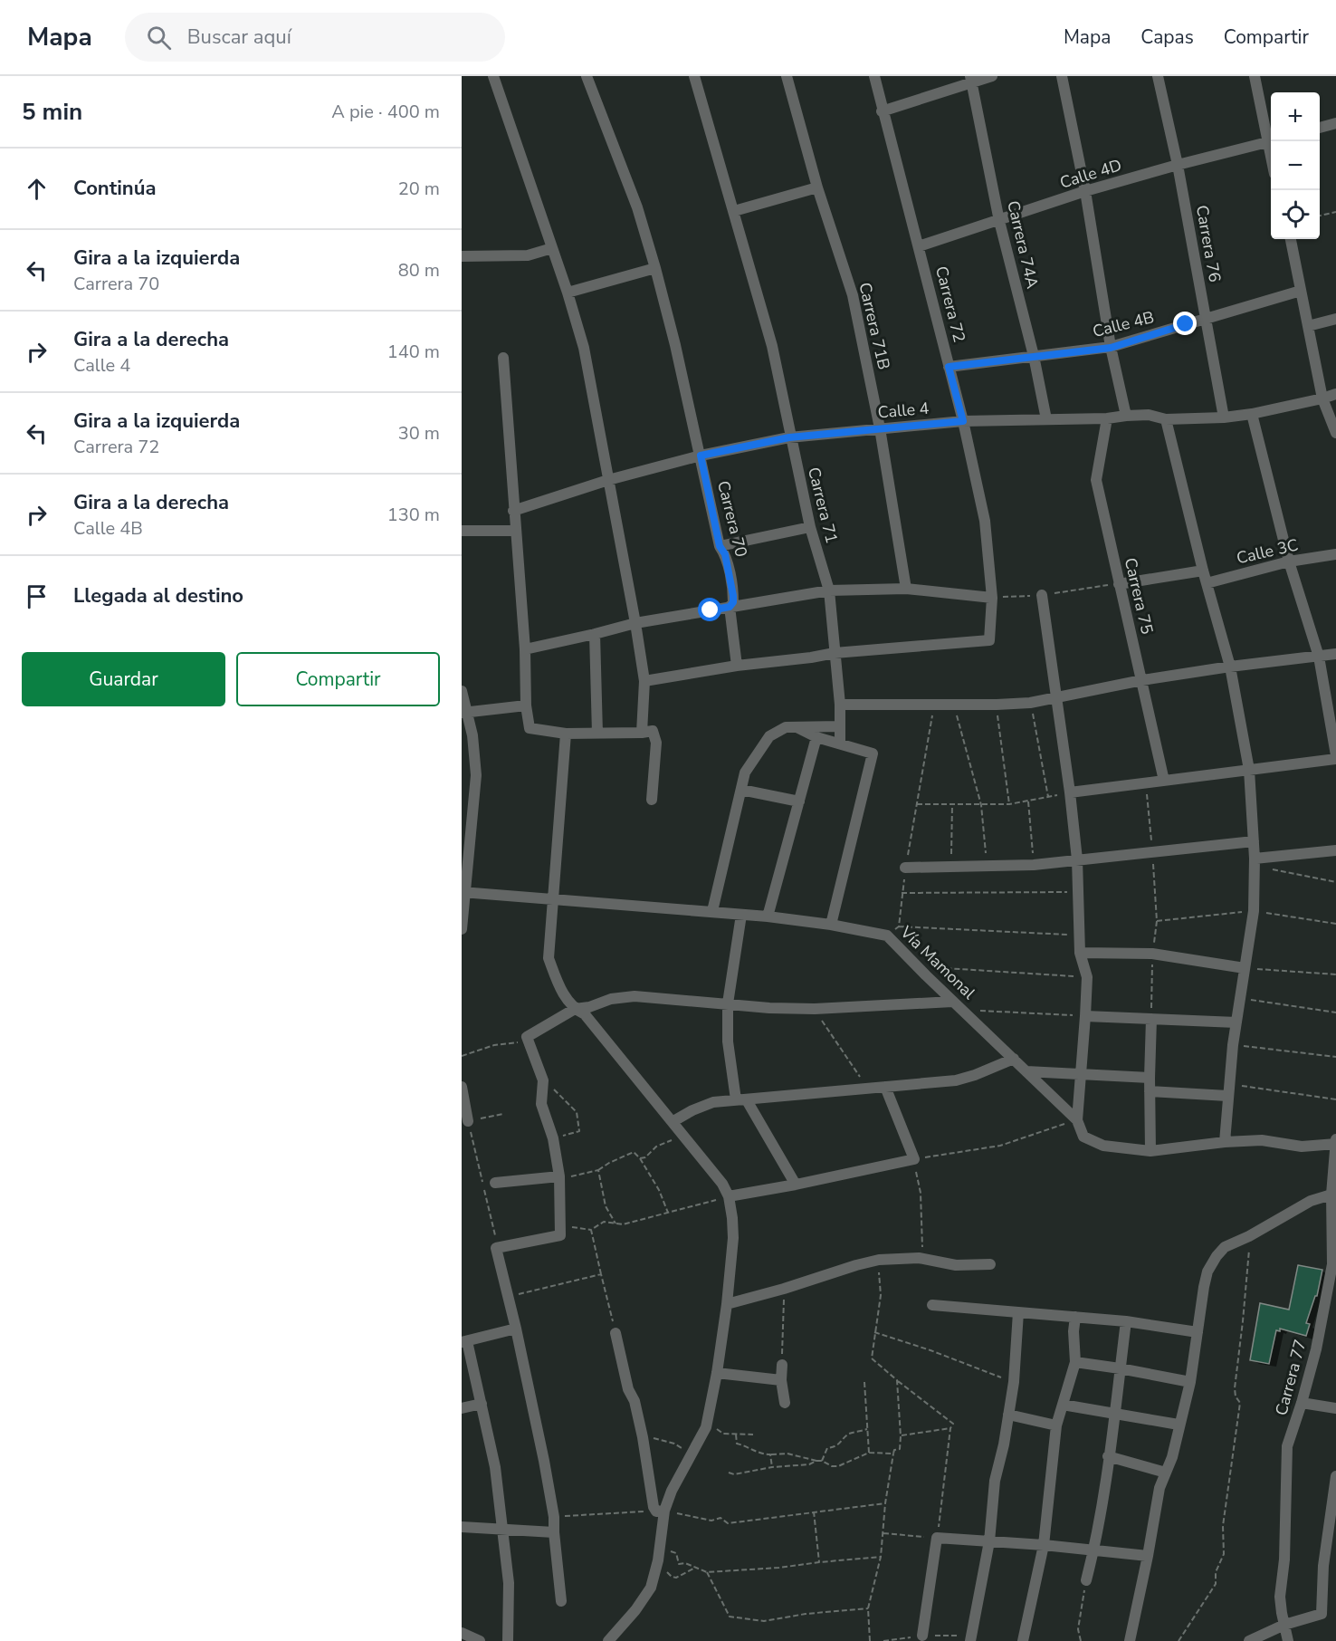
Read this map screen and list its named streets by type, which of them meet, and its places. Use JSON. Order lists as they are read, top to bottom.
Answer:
{
  "streets": {
    "street": [
      "Calle 4D",
      "Carrera 76",
      "Carrera 74A",
      "Carrera 72",
      "Calle 4B",
      "Carrera 71B",
      "Calle 4",
      "Carrera 71",
      "Carrera 70",
      "Calle 3C",
      "Carrera 75",
      "Vía Mamonal",
      "Carrera 77"
    ]
  },
  "crossings": [
    ["Calle 4D", "Carrera 76"],
    ["Calle 4D", "Carrera 74A"],
    ["Calle 4D", "Carrera 72"],
    ["Carrera 76", "Calle 4B"],
    ["Carrera 76", "Calle 4"],
    ["Carrera 74A", "Calle 4B"],
    ["Carrera 74A", "Calle 4"],
    ["Carrera 72", "Calle 4B"],
    ["Carrera 72", "Calle 4"],
    ["Carrera 72", "Carrera 71"],
    ["Carrera 71B", "Calle 4"],
    ["Calle 4", "Carrera 71"],
    ["Calle 4", "Carrera 70"],
    ["Calle 4", "Carrera 75"],
    ["Vía Mamonal", "Carrera 77"]
  ],
  "page": {
    "header": "Mapa",
    "search": "Buscar aquí",
    "nav": ["Mapa", "Capas", "Compartir"],
    "heading": ["5 min", "A pie · 400 m"],
    "map_buttons": ["+", "−"],
    "list": [
      ["Continúa", "20 m"],
      ["Gira a la izquierda", "Carrera 70", "80 m"],
      ["Gira a la derecha", "Calle 4", "140 m"],
      ["Gira a la izquierda", "Carrera 72", "30 m"],
      ["Gira a la derecha", "Calle 4B", "130 m"],
      "Llegada al destino"
    ],
    "buttons": ["Guardar", "Compartir"]
  }
}
